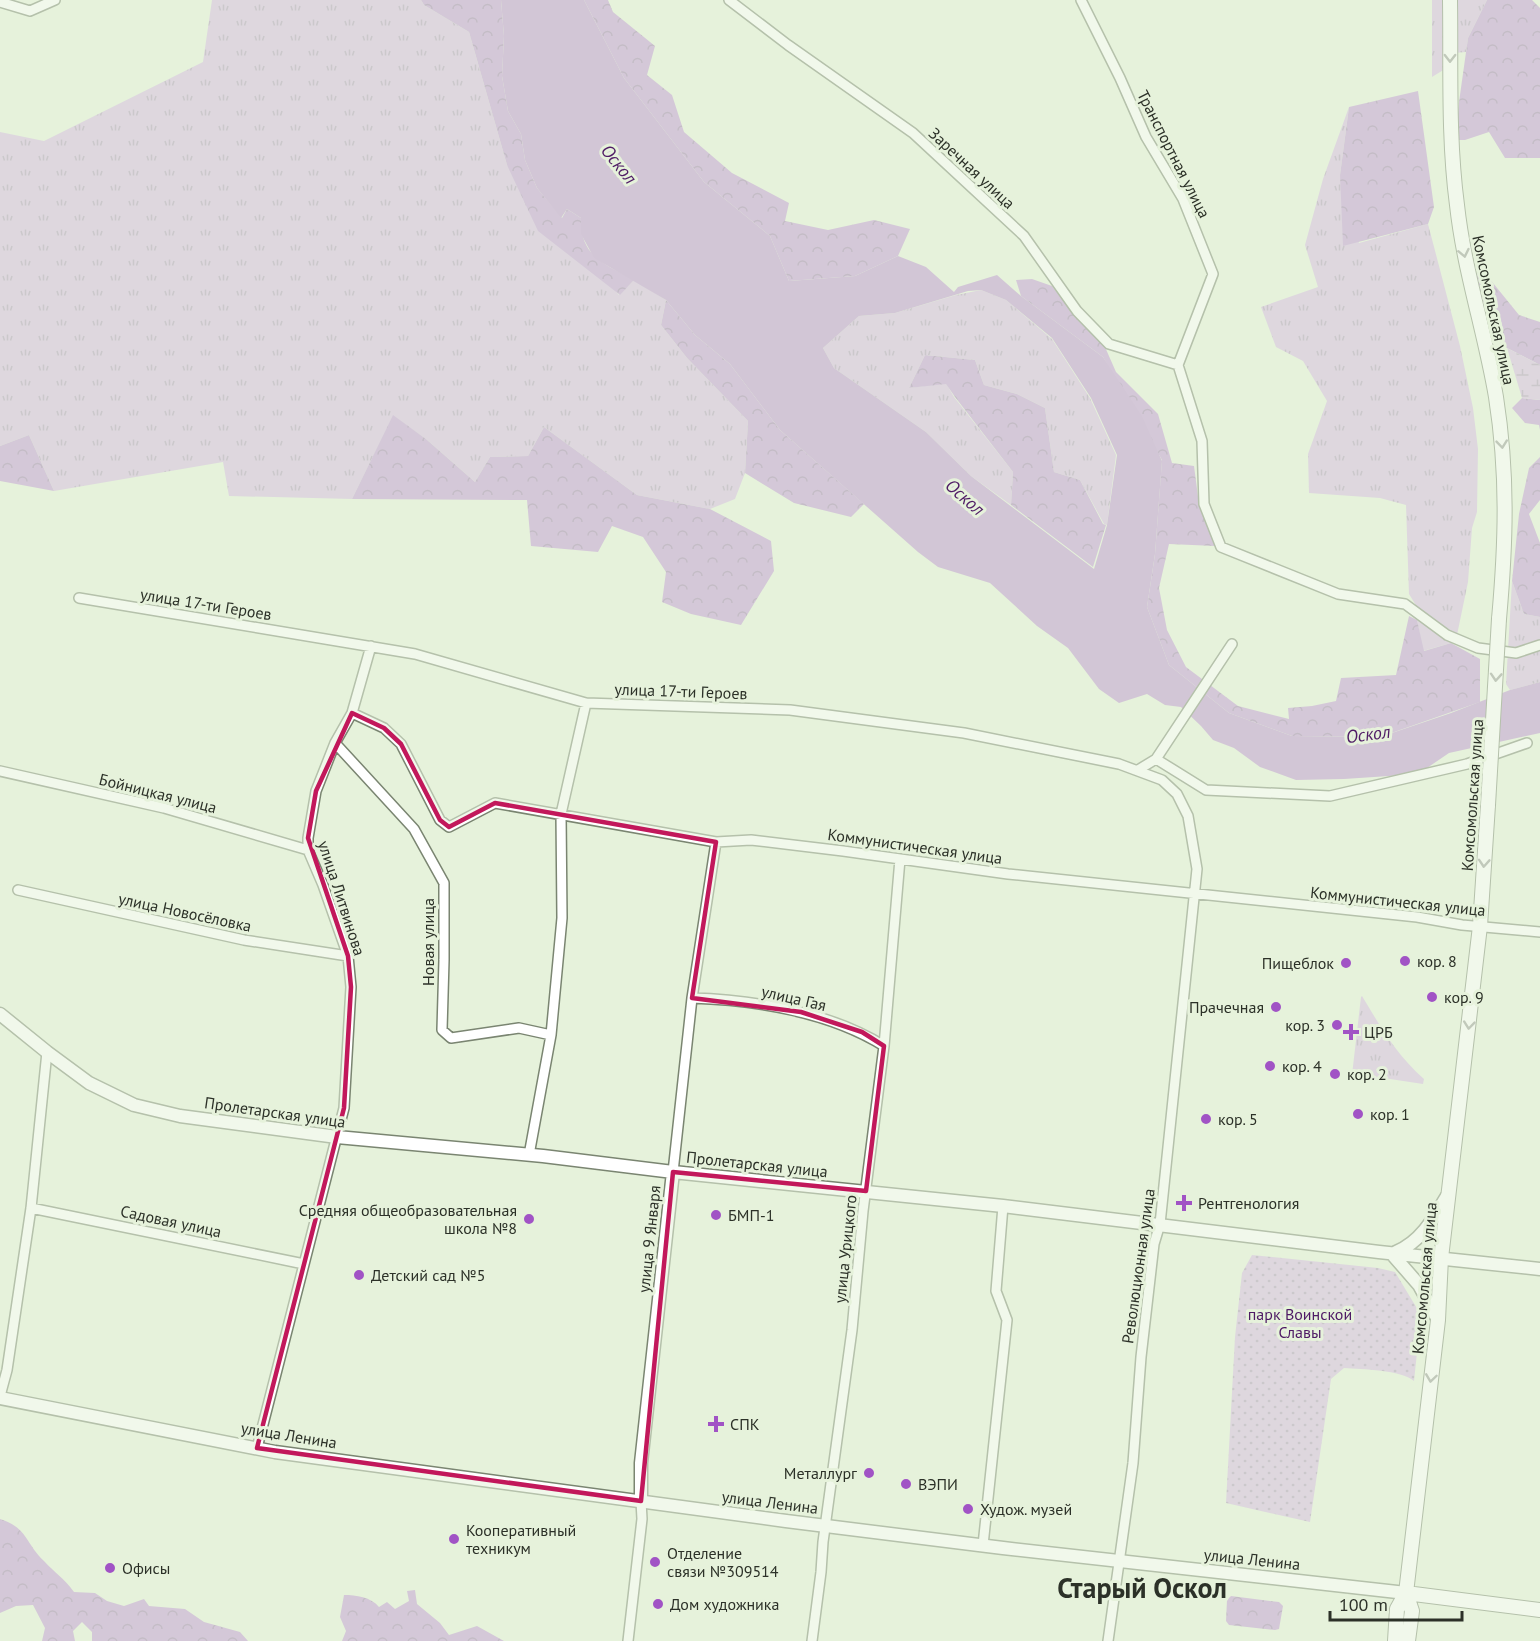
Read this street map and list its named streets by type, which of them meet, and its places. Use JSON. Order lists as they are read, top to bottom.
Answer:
{
  "streets": {
    "main road": [
      "Комсомольская улица",
      "Пролетарская улица",
      "улица 9 Января",
      "улица Ленина"
    ],
    "street": [
      "Транспортная улица",
      "Заречная улица",
      "улица 17-ти Героев",
      "Бойницкая улица",
      "Коммунистическая улица",
      "улица Литвинова",
      "улица Новосёловка",
      "Новая улица",
      "улица Гая",
      "Садовая улица",
      "улица Урицкого",
      "Революционная улица"
    ]
  },
  "crossings": [
    ["Транспортная улица", "Заречная улица"],
    ["Комсомольская улица", "Коммунистическая улица"],
    ["Комсомольская улица", "Пролетарская улица"],
    ["Комсомольская улица", "улица Ленина"],
    ["улица 17-ти Героев", "Коммунистическая улица"],
    ["улица 17-ти Героев", "улица Литвинова"],
    ["улица 17-ти Героев", "Революционная улица"],
    ["Бойницкая улица", "улица Литвинова"],
    ["Коммунистическая улица", "улица Литвинова"],
    ["Коммунистическая улица", "улица 9 Января"],
    ["Коммунистическая улица", "улица Урицкого"],
    ["Коммунистическая улица", "Революционная улица"],
    ["улица Литвинова", "улица Новосёловка"],
    ["улица Литвинова", "Новая улица"],
    ["улица Литвинова", "Пролетарская улица"],
    ["улица Литвинова", "Садовая улица"],
    ["улица Литвинова", "улица Ленина"],
    ["улица Гая", "улица 9 Января"],
    ["улица Гая", "улица Урицкого"],
    ["Пролетарская улица", "улица 9 Января"],
    ["Пролетарская улица", "улица Урицкого"],
    ["Пролетарская улица", "Революционная улица"],
    ["улица 9 Января", "улица Ленина"],
    ["улица Урицкого", "улица Ленина"],
    ["Революционная улица", "улица Ленина"]
  ],
  "one_way": ["Комсомольская улица"],
  "districts": ["Старый Оскол"],
  "water": ["Оскол"],
  "parks": ["парк Воинской Славы"],
  "places": {
    "other": [
      "кор. 8",
      "Пищеблок",
      "кор. 9",
      "Прачечная",
      "кор. 3",
      "кор. 4",
      "кор. 2",
      "кор. 1",
      "кор. 5",
      "БМП-1",
      "Средняя общеобразовательная школа №8",
      "Детский сад №5",
      "Металлург",
      "ВЭПИ",
      "Худож. музей",
      "Кооперативный техникум",
      "Отделение связи №309514",
      "Офисы",
      "Дом художника"
    ],
    "health": ["ЦРБ", "Рентгенология", "СПК"]
  },
  "scale_bar": "100 m"
}
